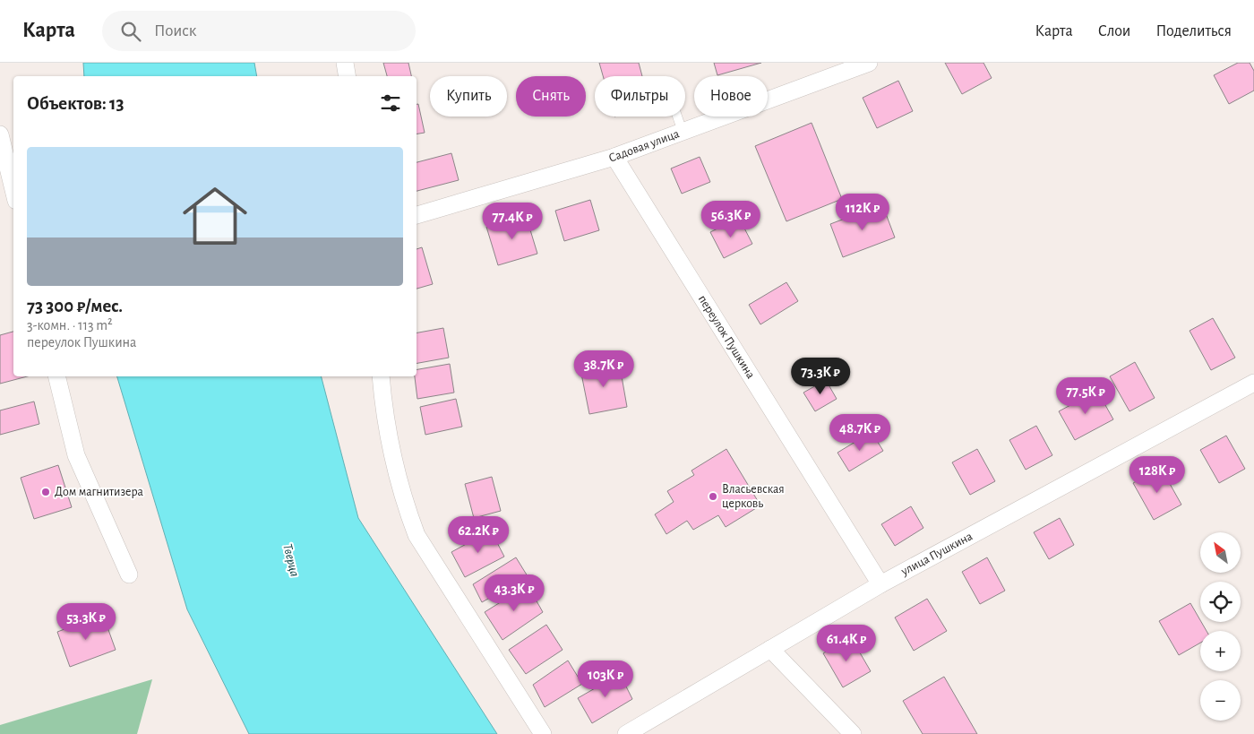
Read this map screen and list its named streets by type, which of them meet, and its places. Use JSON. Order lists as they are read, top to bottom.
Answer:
{
  "streets": {
    "street": ["Садовая улица", "переулок Пушкина", "улица Пушкина"]
  },
  "crossings": [
    ["Садовая улица", "переулок Пушкина"],
    ["переулок Пушкина", "улица Пушкина"]
  ],
  "water": ["Тверца"],
  "places": ["Дом магнитизера", "Власьевская церковь"],
  "north": "top left",
  "page": {
    "header": "Карта",
    "search": "Поиск",
    "nav": ["Карта", "Слои", "Поделиться"],
    "chip": [
      "Купить",
      "Снять",
      "Фильтры",
      "Новое"
    ],
    "heading": "Объектов: 13",
    "list": [
      {
        "name": "73 300 ₽/мес.",
        "note": "3-комн. · 113 m² · переулок Пушкина"
      }
    ],
    "price": [
      "112K ₽",
      "56.3K ₽",
      "77.4K ₽",
      "38.7K ₽",
      "73.3K ₽",
      "77.5K ₽",
      "48.7K ₽",
      "128K ₽",
      "62.2K ₽",
      "43.3K ₽",
      "53.3K ₽",
      "61.4K ₽",
      "103K ₽"
    ],
    "map_buttons": ["+", "−"]
  }
}
